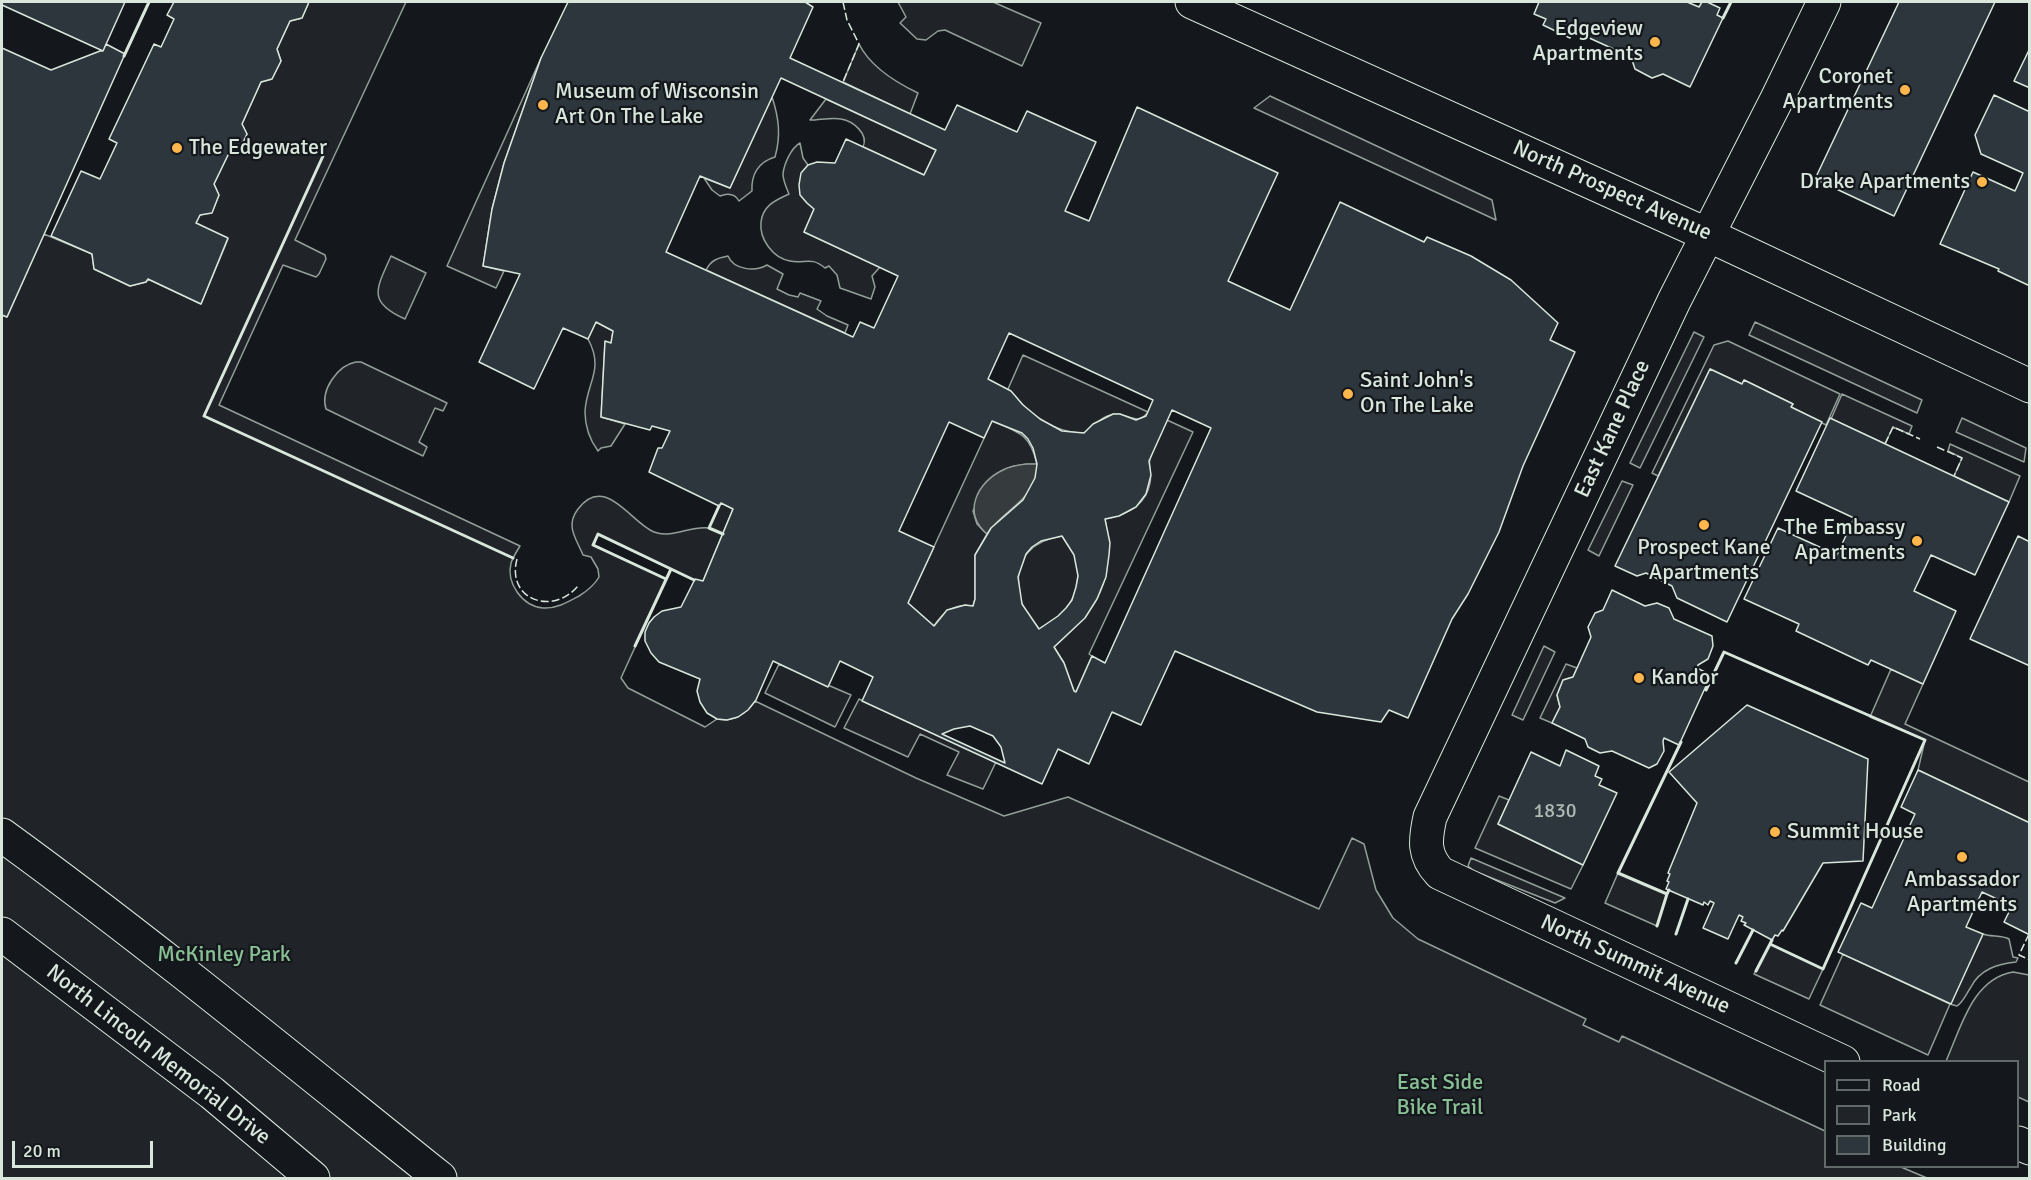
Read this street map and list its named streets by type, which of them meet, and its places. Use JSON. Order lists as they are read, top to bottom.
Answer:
{
  "streets": {
    "main road": [
      "North Prospect Avenue",
      "East Kane Place",
      "North Summit Avenue",
      "North Lincoln Memorial Drive"
    ]
  },
  "crossings": [
    ["North Prospect Avenue", "East Kane Place"],
    ["East Kane Place", "North Summit Avenue"]
  ],
  "parks": ["McKinley Park", "East Side Bike Trail"],
  "places": [
    "Edgeview Apartments",
    "Coronet Apartments",
    "Museum of Wisconsin Art On The Lake",
    "The Edgewater",
    "Drake Apartments",
    "Saint John's On The Lake",
    "Prospect Kane Apartments",
    "The Embassy Apartments",
    "Kandor",
    "Summit House",
    "Ambassador Apartments"
  ],
  "house_numbers": ["1830"],
  "legend": ["Road", "Park", "Building"],
  "scale_bar": "20 m"
}
